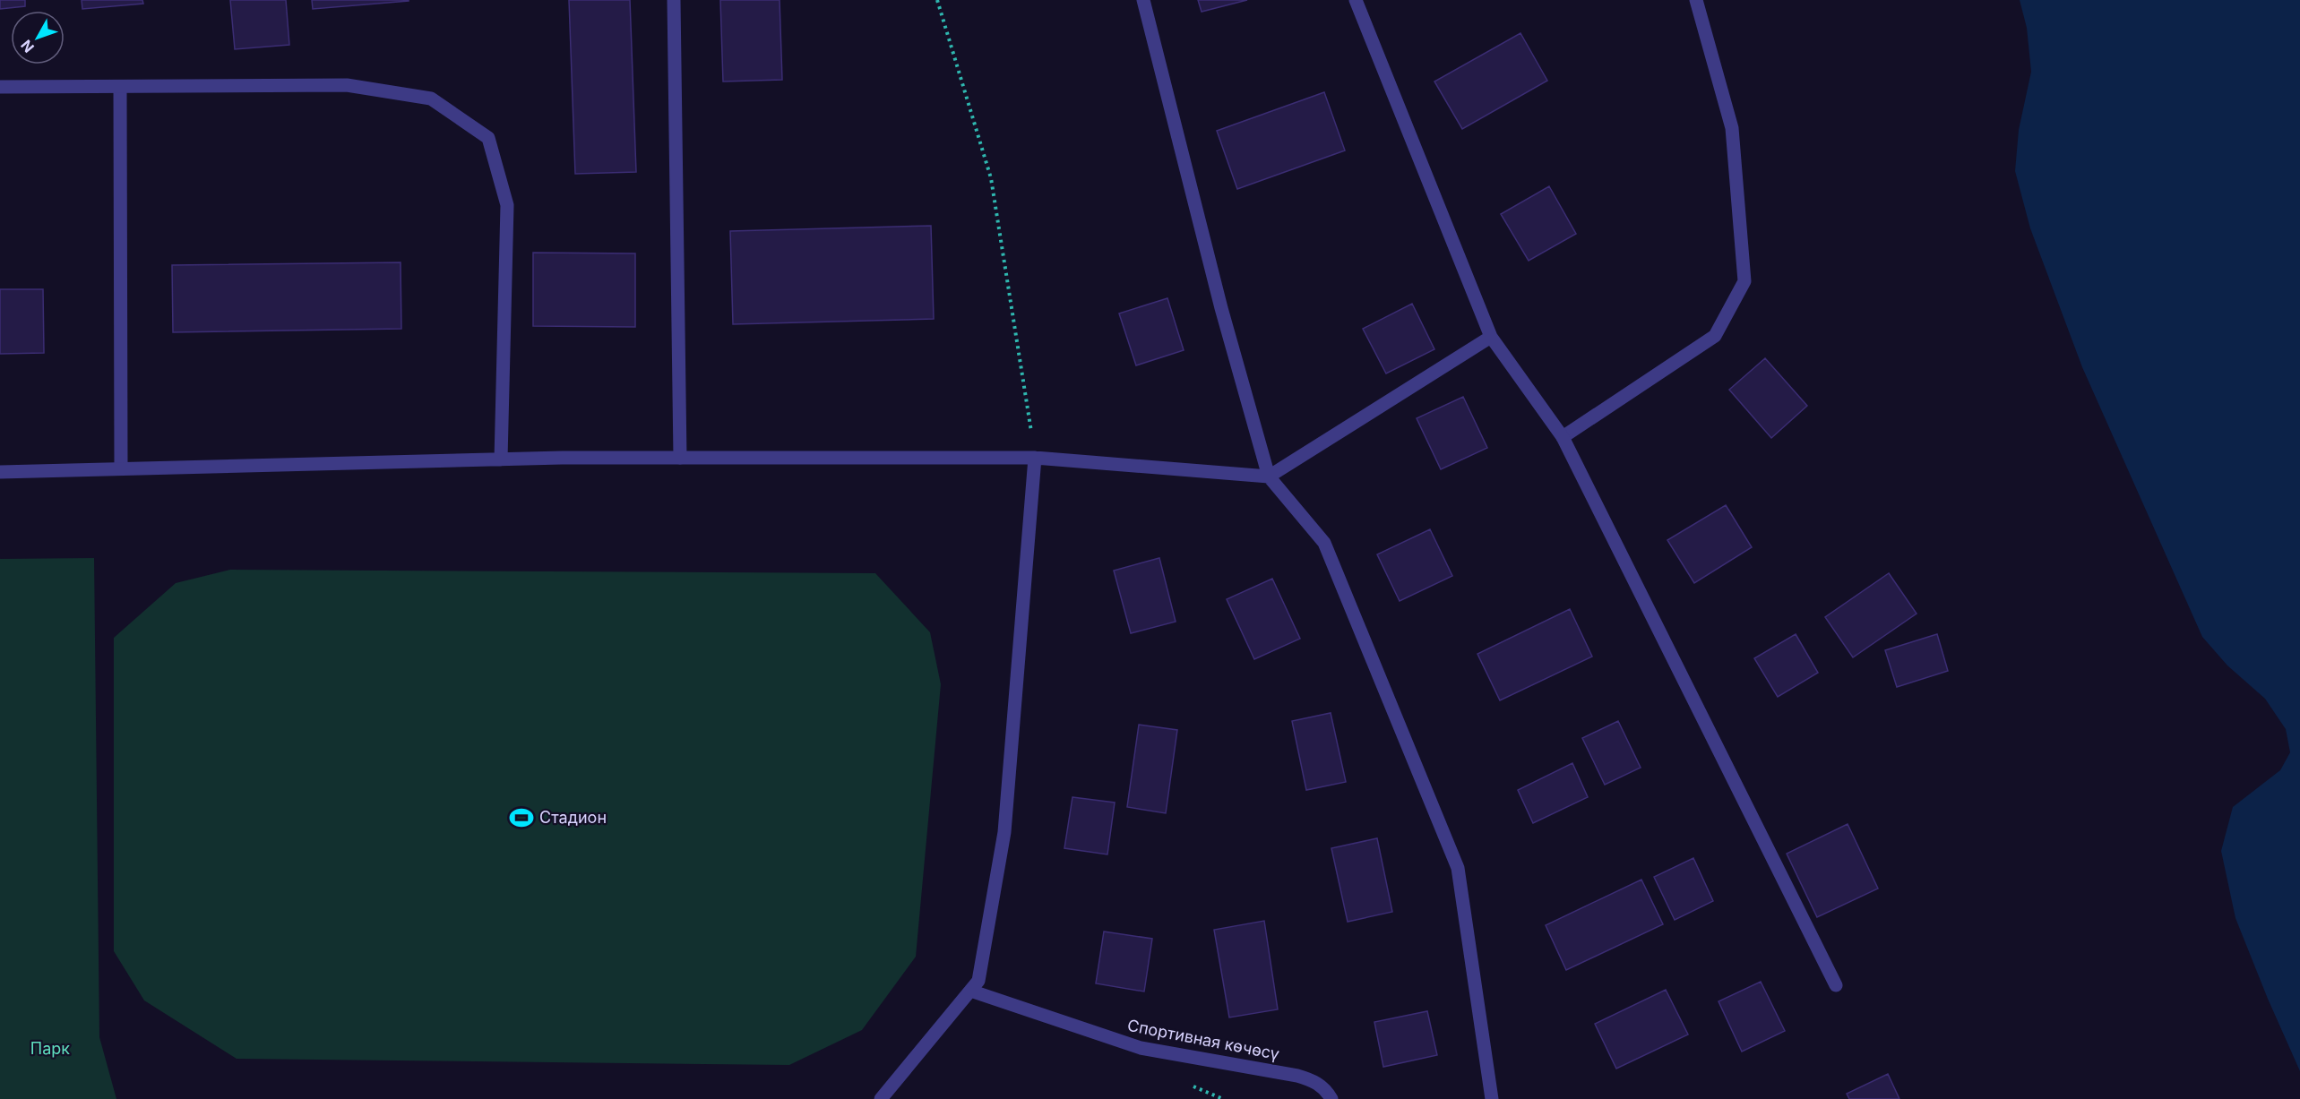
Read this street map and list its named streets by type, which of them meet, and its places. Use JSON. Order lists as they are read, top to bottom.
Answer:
{
  "streets": {
    "street": ["Спортивная көчөсү"]
  },
  "parks": ["Парк"],
  "places": {
    "sports": ["Стадион"]
  },
  "north": "bottom left"
}
